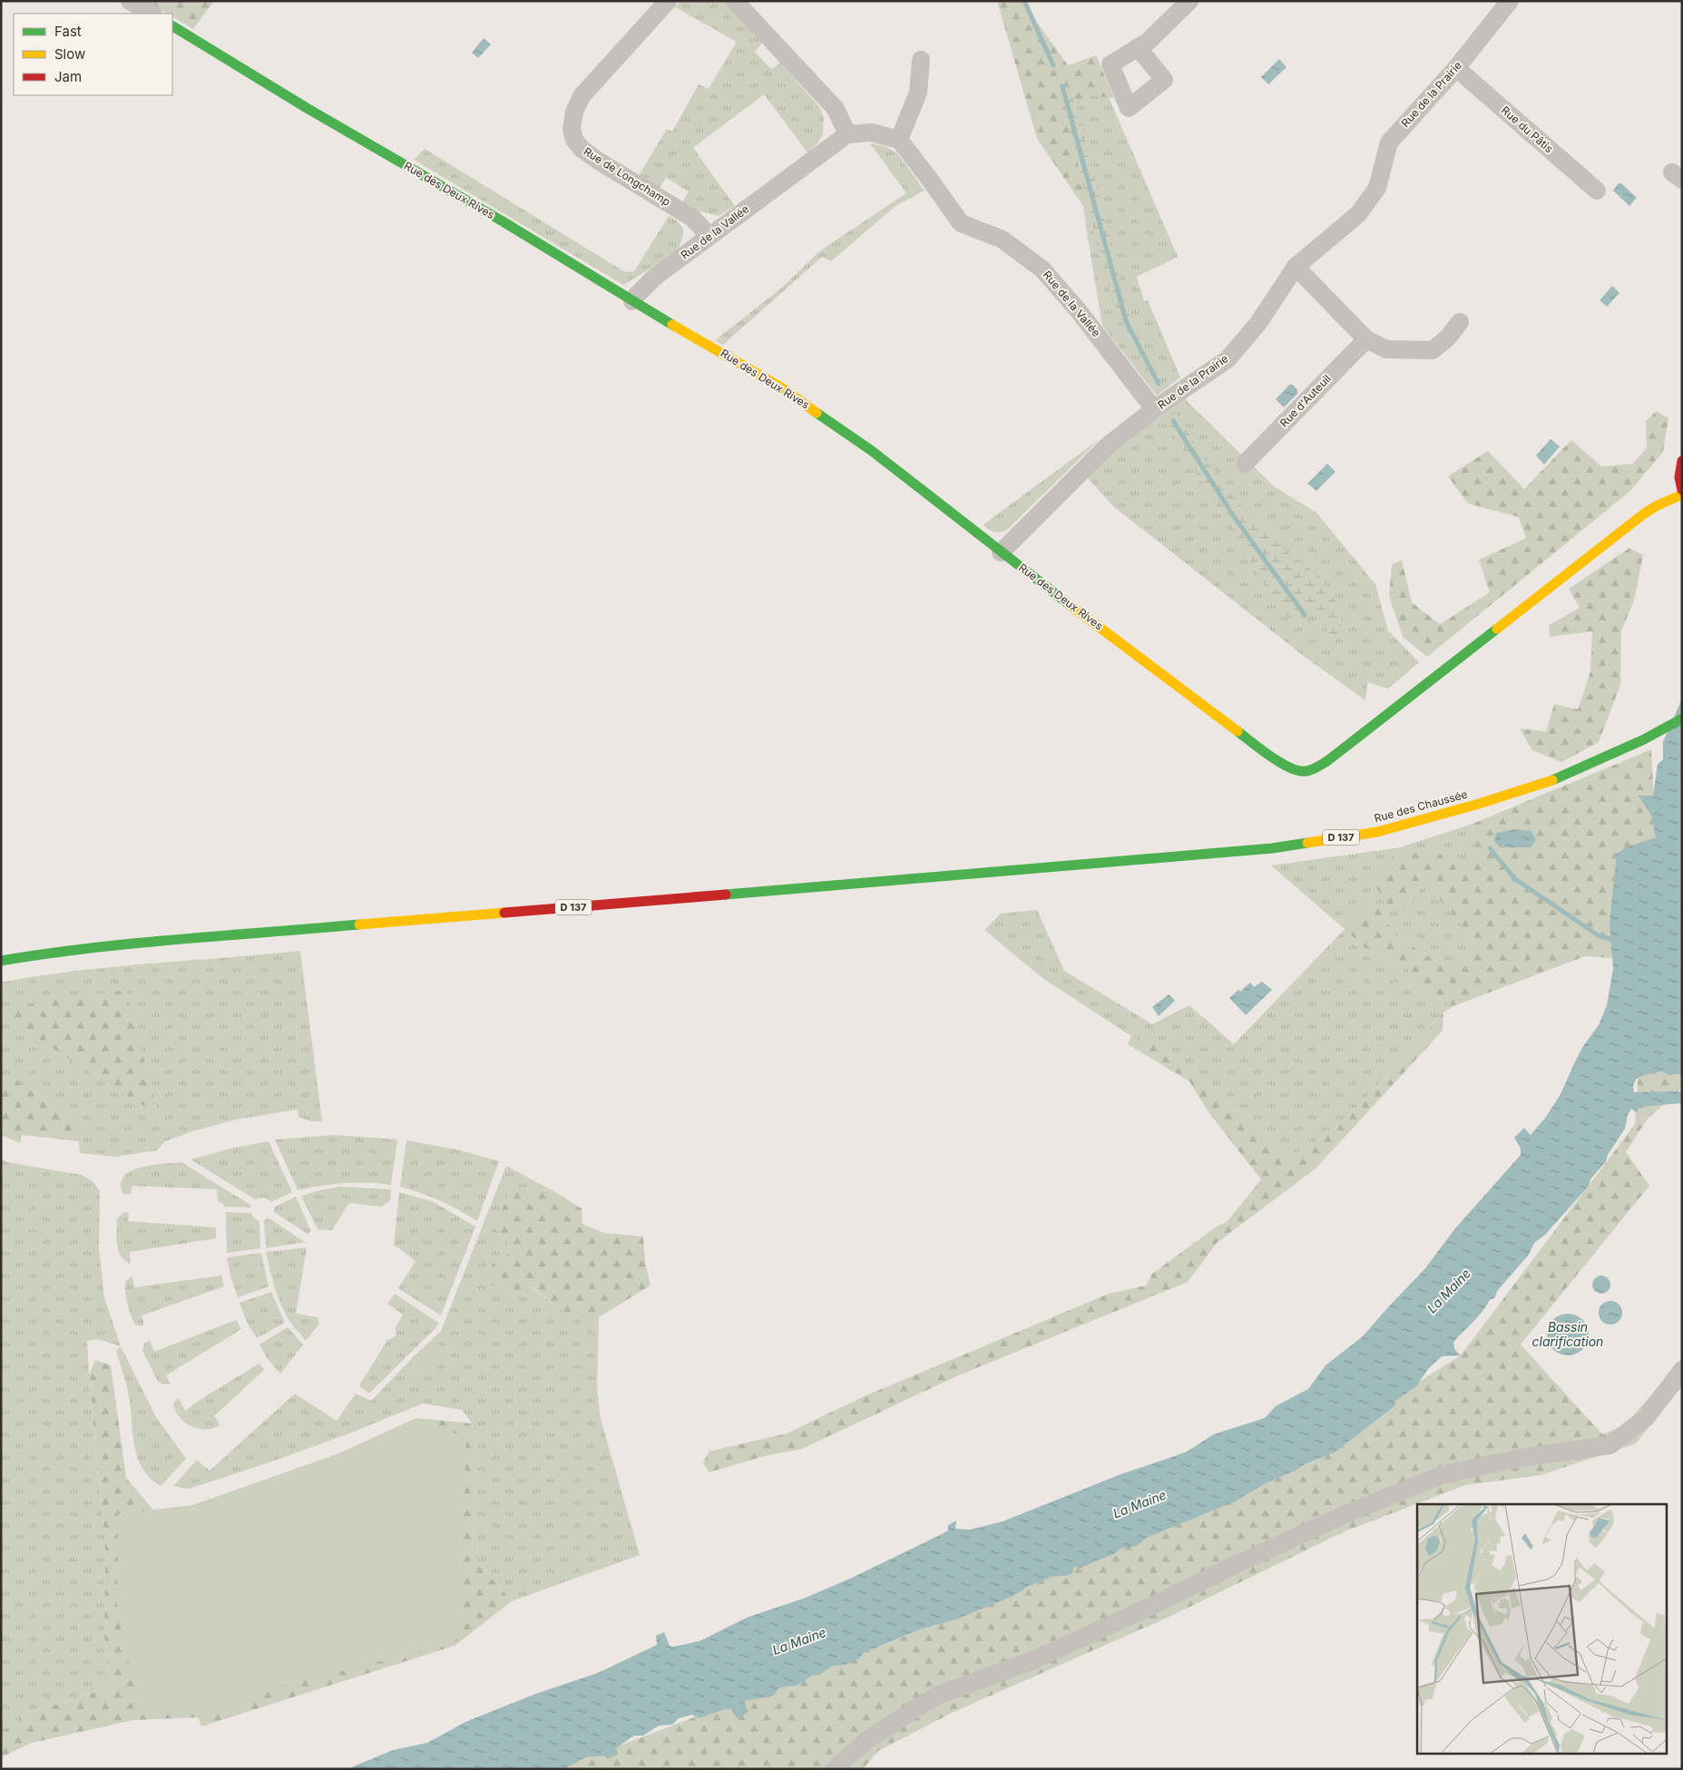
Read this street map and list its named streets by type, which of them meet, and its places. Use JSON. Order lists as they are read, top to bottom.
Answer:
{
  "streets": {
    "street": [
      "Rue de la Prairie",
      "Rue du Pâtis",
      "Rue de Longchamp",
      "Rue des Deux Rives",
      "Rue de la Vallée",
      "Rue d'Auteuil",
      "Rue des Chaussée",
      "D 137"
    ]
  },
  "crossings": [
    ["Rue de la Prairie", "Rue du Pâtis"],
    ["Rue de la Prairie", "Rue des Deux Rives"],
    ["Rue de la Prairie", "Rue de la Vallée"],
    ["Rue de Longchamp", "Rue de la Vallée"],
    ["Rue des Deux Rives", "Rue de la Vallée"],
    ["Rue des Chaussée", "D 137"]
  ],
  "water": ["La Maine", "Bassin clarification"],
  "legend": ["Fast", "Slow", "Jam"]
}
